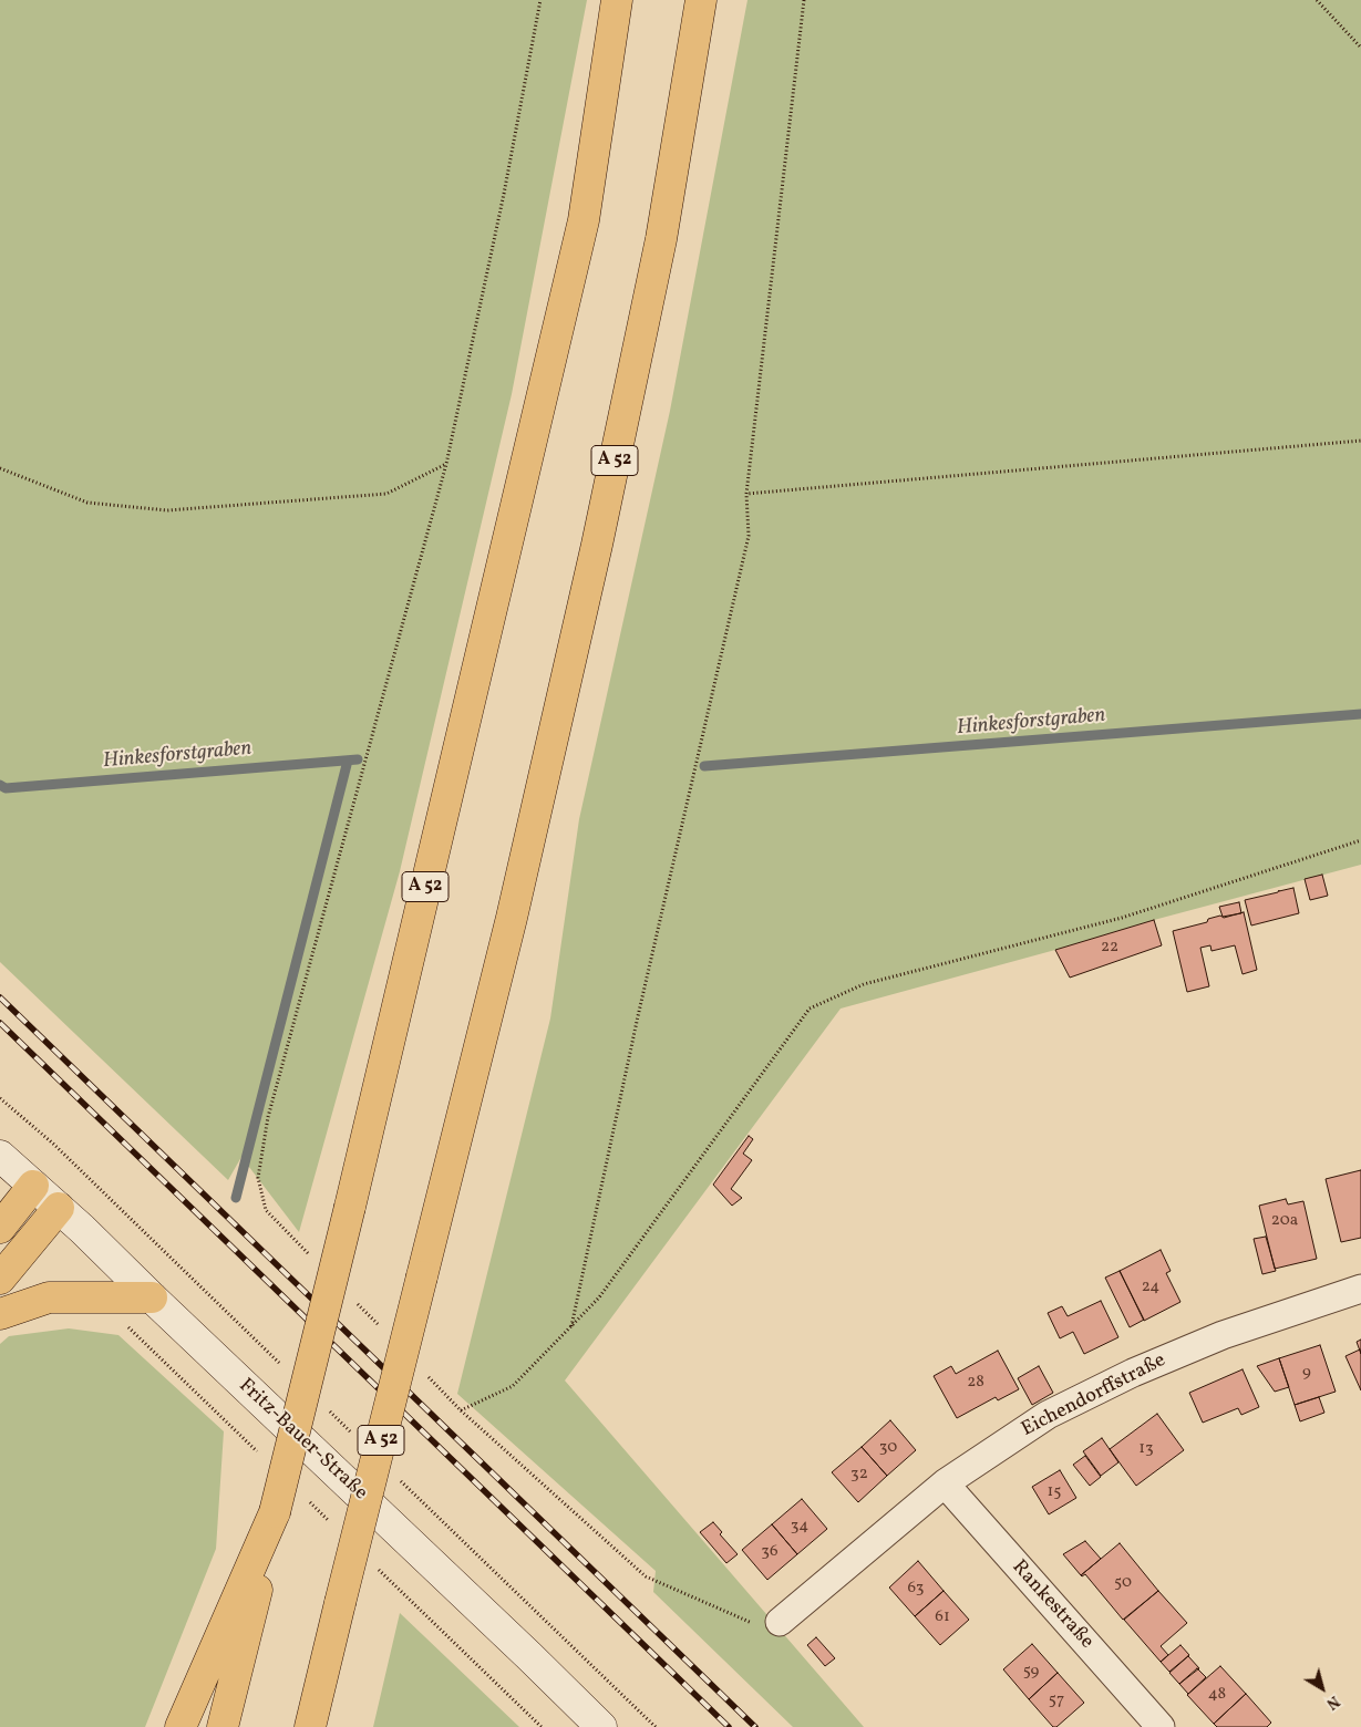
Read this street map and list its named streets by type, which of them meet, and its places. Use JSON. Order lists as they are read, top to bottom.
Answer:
{
  "streets": {
    "highway": ["A 52"],
    "main road": ["Fritz-Bauer-Straße"],
    "street": ["Eichendorffstraße", "Rankestraße"]
  },
  "crossings": [
    ["Eichendorffstraße", "Rankestraße"]
  ],
  "water": ["Hinkesforstgraben"],
  "house_numbers": [
    "22",
    "20a",
    "24",
    "9",
    "28",
    "30",
    "13",
    "32",
    "15",
    "34",
    "36",
    "50",
    "63",
    "61",
    "59",
    "48",
    "57"
  ],
  "north": "bottom right"
}
